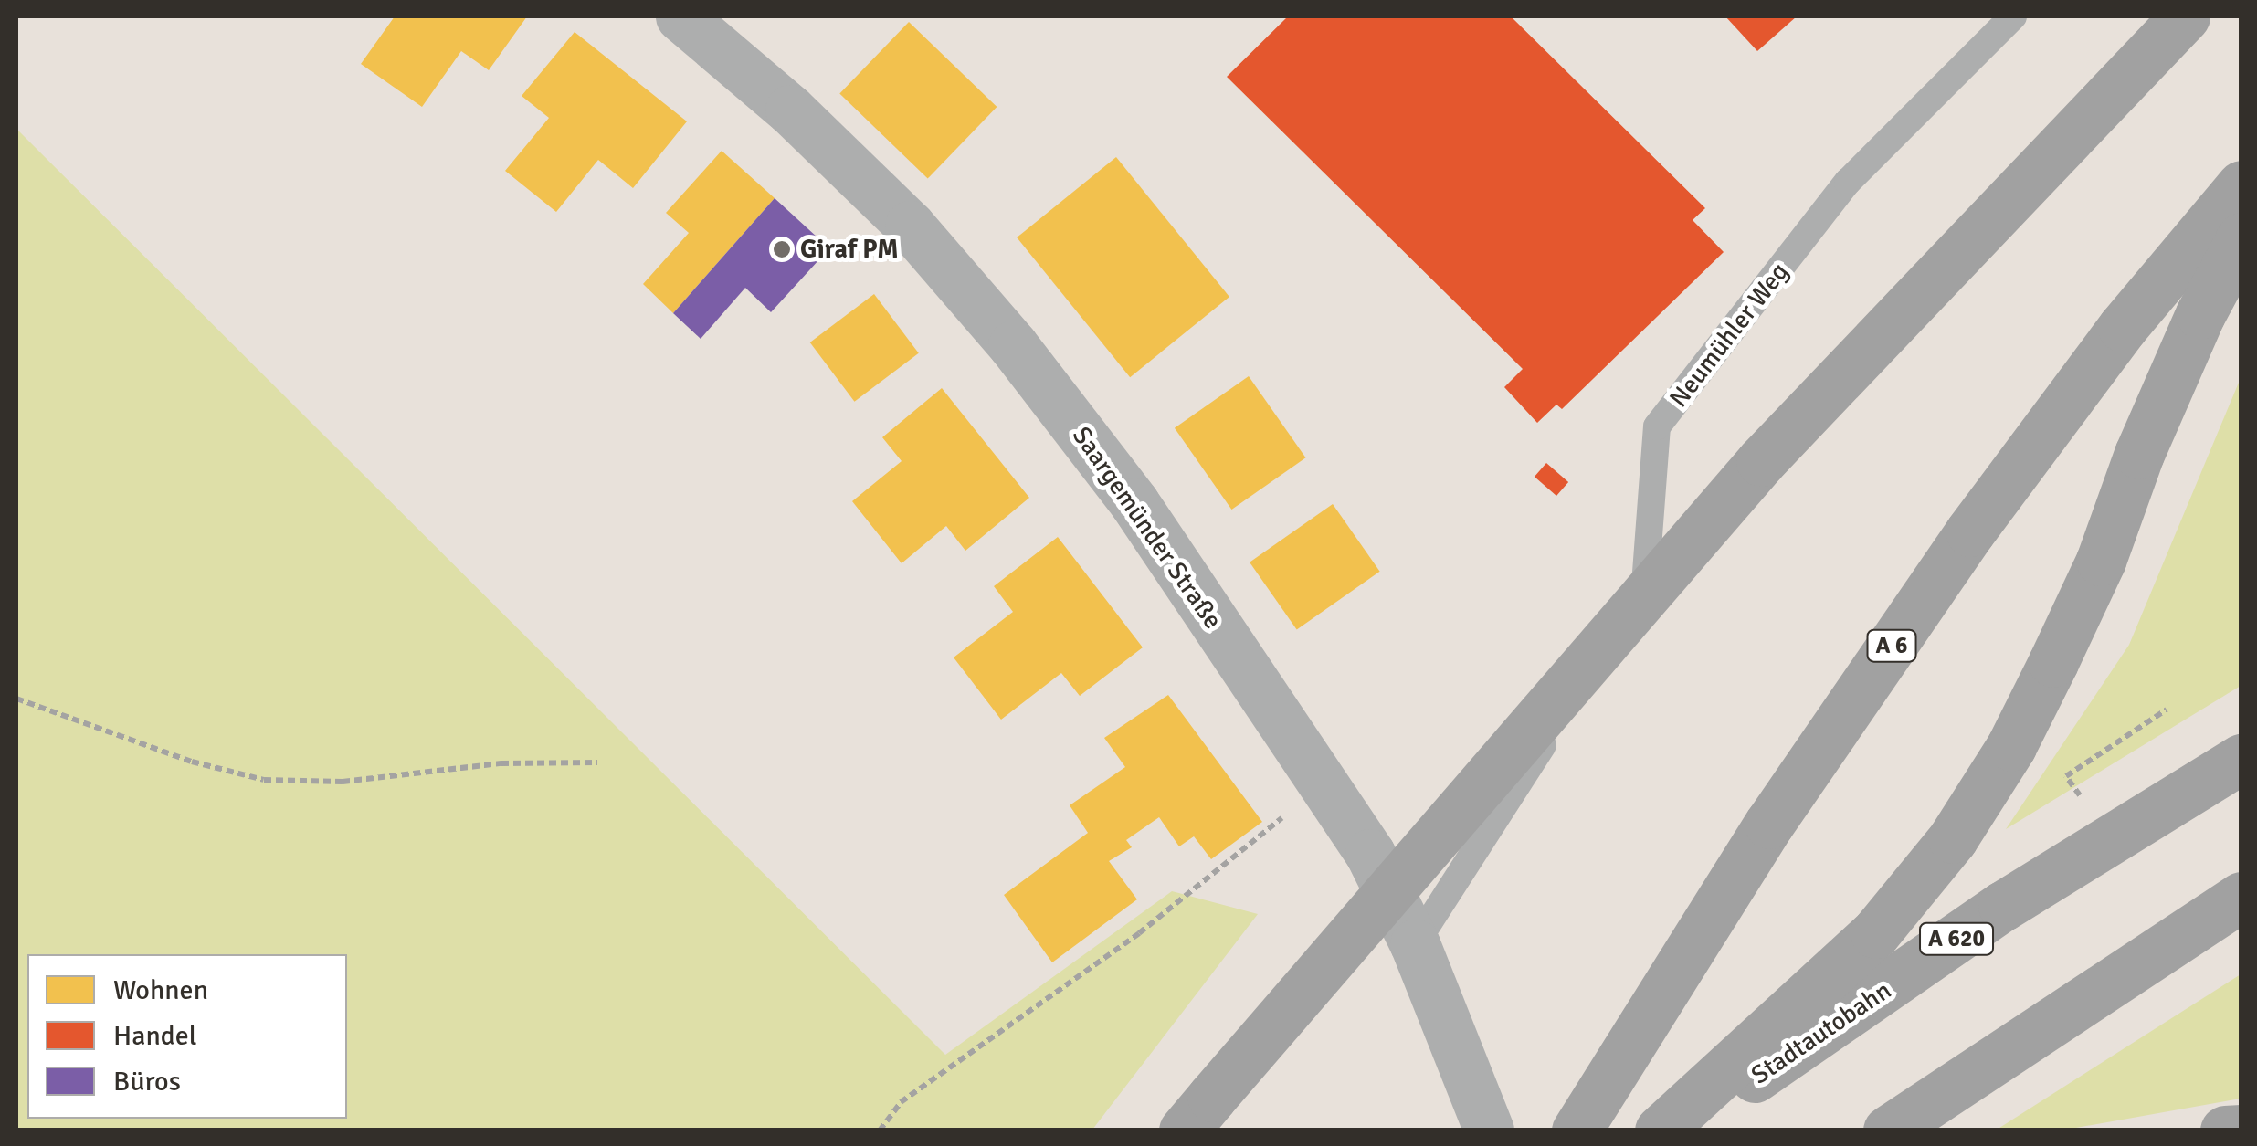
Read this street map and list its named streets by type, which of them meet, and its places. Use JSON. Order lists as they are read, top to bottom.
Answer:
{
  "streets": {
    "highway": ["A 6", "A 620", "Stadtautobahn"],
    "street": ["Saargemünder Straße"],
    "lane": ["Neumühler Weg"]
  },
  "crossings": [
    ["Neumühler Weg", "Saargemünder Straße"]
  ],
  "places": ["Giraf PM"],
  "legend": ["Wohnen", "Handel", "Büros"]
}
